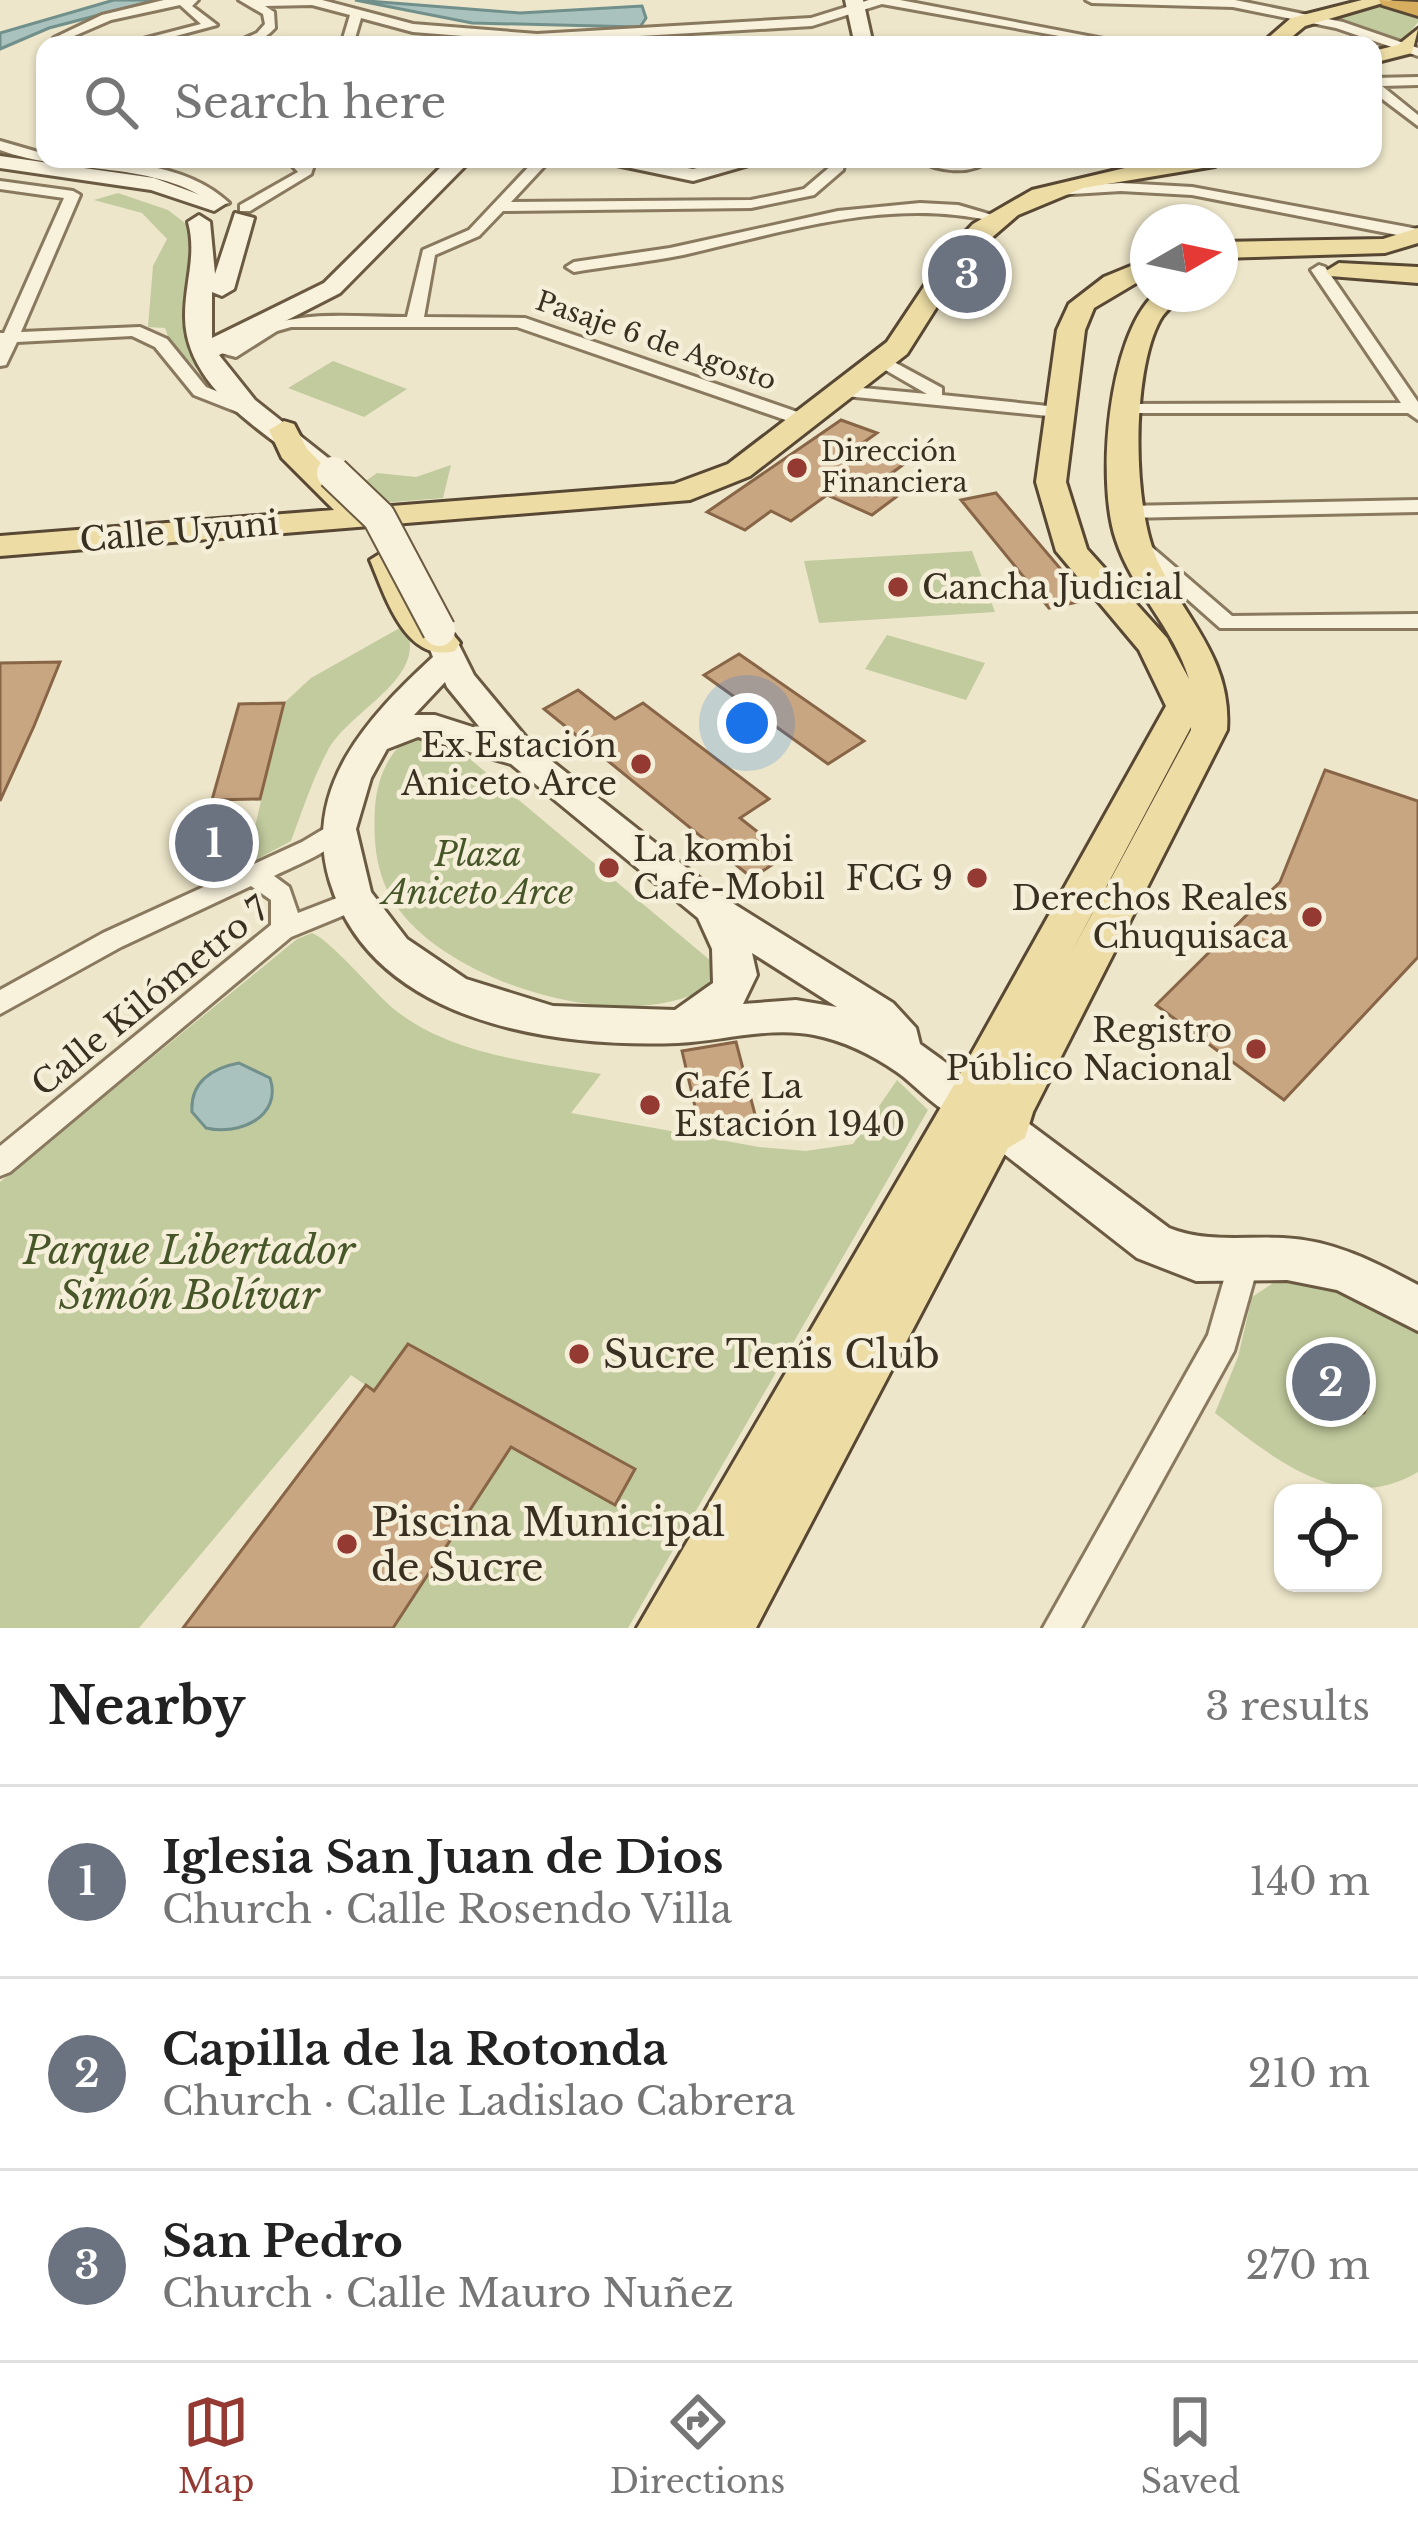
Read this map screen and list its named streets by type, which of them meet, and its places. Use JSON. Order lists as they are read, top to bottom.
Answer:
{
  "streets": {
    "main road": ["Calle Uyuni"],
    "street": ["Pasaje 6 de Agosto", "Calle Kilómetro 7"]
  },
  "crossings": [
    ["Pasaje 6 de Agosto", "Calle Uyuni"]
  ],
  "parks": ["Plaza Aniceto Arce", "Parque Libertador Simón Bolívar"],
  "places": [
    "Dirección Financiera",
    "Cancha Judicial",
    "Ex Estación Aniceto Arce",
    "La kombi Cafe-Mobil",
    "FCG 9",
    "Derechos Reales Chuquisaca",
    "Registro Público Nacional",
    "Café La Estación 1940",
    "Sucre Tenis Club",
    "Piscina Municipal de Sucre"
  ],
  "north": "right",
  "page": {
    "search": "Search here",
    "pins": ["3", "1", "2"],
    "heading": ["Nearby", "3 results"],
    "list": [
      {
        "mark": "1",
        "name": "Iglesia San Juan de Dios",
        "note": "Church · Calle Rosendo Villa",
        "value": "140 m"
      },
      {
        "mark": "2",
        "name": "Capilla de la Rotonda",
        "note": "Church · Calle Ladislao Cabrera",
        "value": "210 m"
      },
      {
        "mark": "3",
        "name": "San Pedro",
        "note": "Church · Calle Mauro Nuñez",
        "value": "270 m"
      }
    ],
    "nav": ["Map", "Directions", "Saved"]
  }
}
